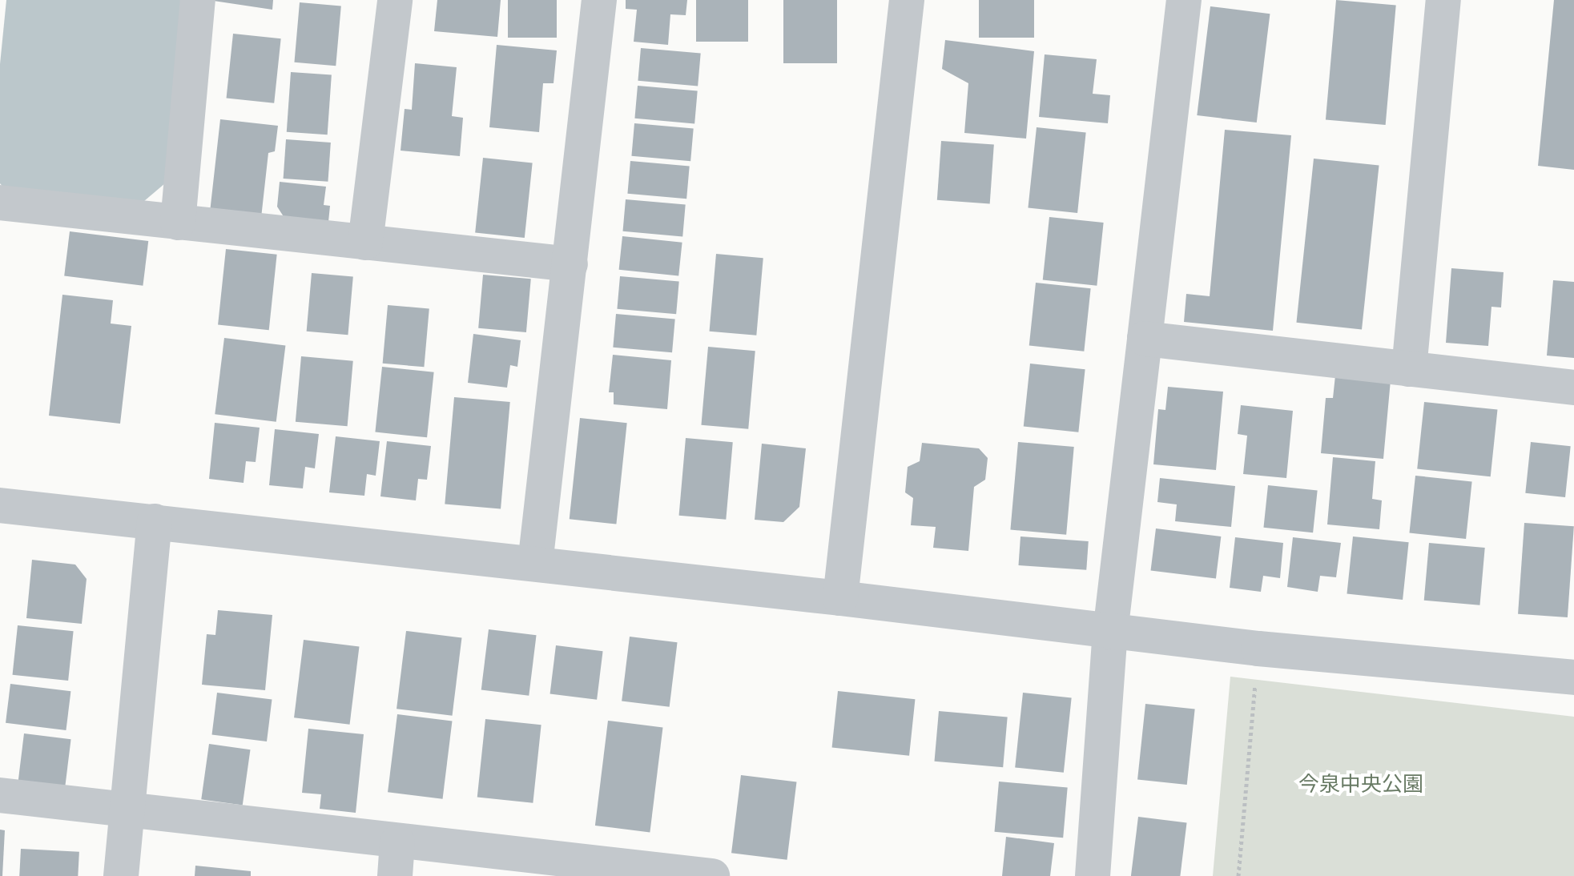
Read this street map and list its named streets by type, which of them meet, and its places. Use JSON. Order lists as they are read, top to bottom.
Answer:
{
  "parks": ["今泉中央公園"]
}
